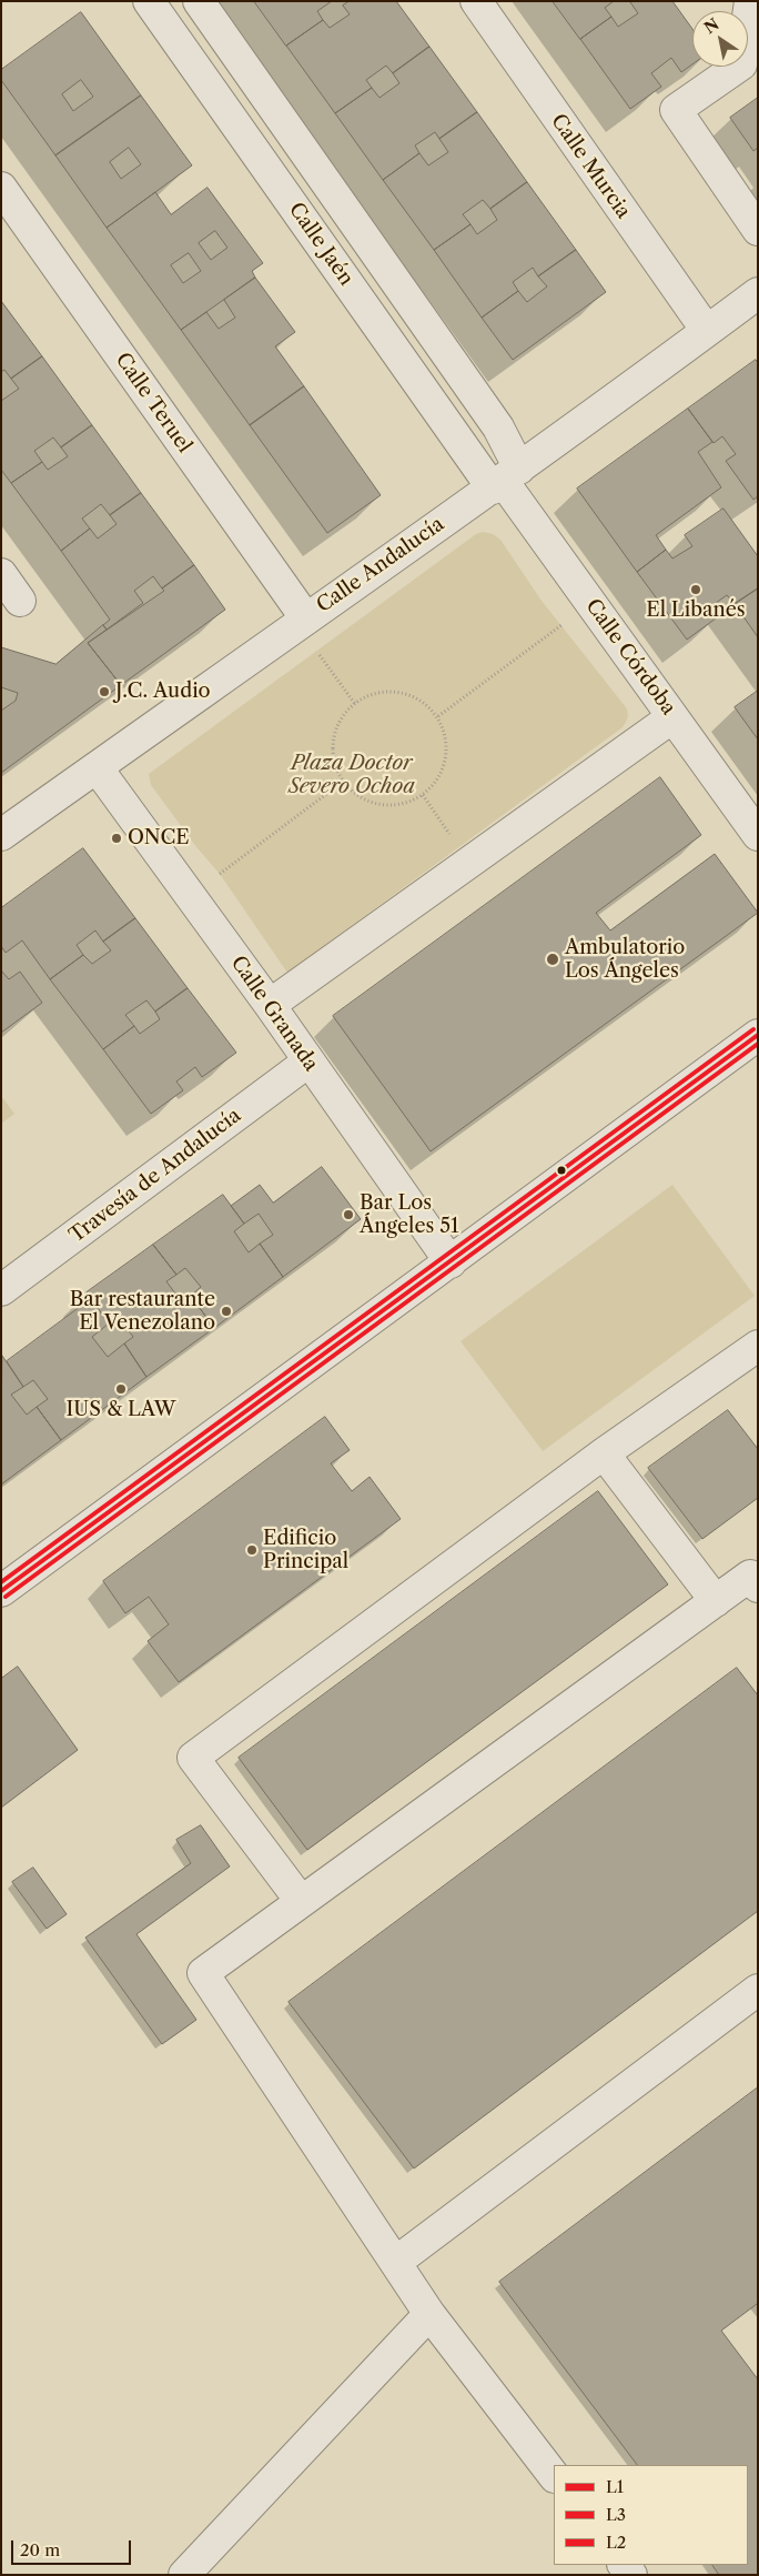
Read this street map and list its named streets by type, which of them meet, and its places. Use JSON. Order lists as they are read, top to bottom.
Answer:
{
  "streets": {
    "street": [
      "Calle Murcia",
      "Calle Jaén",
      "Calle Teruel",
      "Calle Andalucía",
      "Calle Córdoba",
      "Calle Granada",
      "Travesía de Andalucía"
    ]
  },
  "crossings": [
    ["Calle Murcia", "Calle Andalucía"],
    ["Calle Jaén", "Calle Andalucía"],
    ["Calle Jaén", "Calle Córdoba"],
    ["Calle Teruel", "Calle Andalucía"],
    ["Calle Andalucía", "Calle Córdoba"],
    ["Calle Andalucía", "Calle Granada"],
    ["Calle Granada", "Travesía de Andalucía"]
  ],
  "parks": ["Plaza Doctor Severo Ochoa"],
  "places": [
    "El Libanés",
    "J.C. Audio",
    "ONCE",
    "Ambulatorio Los Ángeles",
    "Bar Los Ángeles 51",
    "Bar restaurante El Venezolano",
    "IUS & LAW",
    "Edificio Principal"
  ],
  "lines": ["transit line L2", "transit line L1", "transit line L3"],
  "legend": ["L1", "L3", "L2"],
  "scale_bar": "20 m",
  "north": "top left"
}
